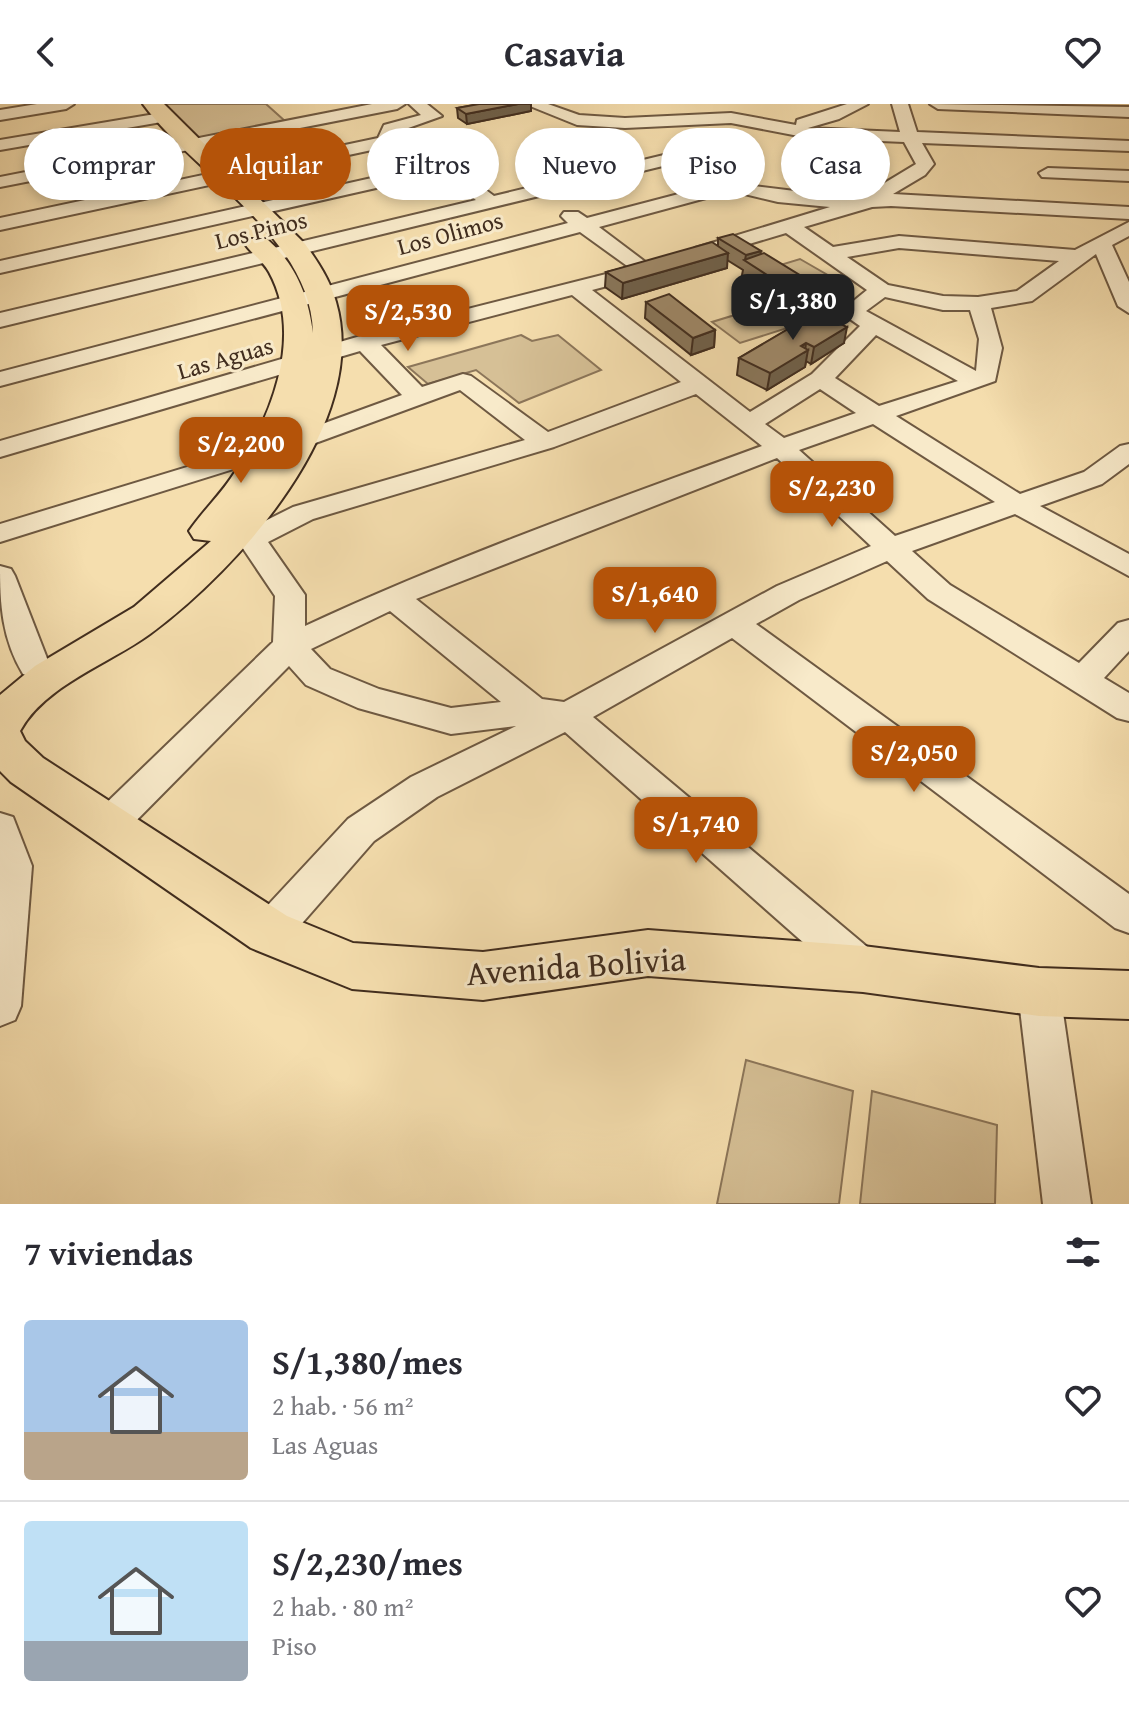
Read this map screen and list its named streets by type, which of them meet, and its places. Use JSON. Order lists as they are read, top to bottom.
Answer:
{
  "streets": {
    "main road": ["Avenida Bolivia"],
    "street": ["Los Pinos", "Los Olimos", "Las Aguas"]
  },
  "crossings": [
    ["Los Pinos", "Avenida Bolivia"],
    ["Los Olimos", "Avenida Bolivia"],
    ["Las Aguas", "Avenida Bolivia"]
  ],
  "page": {
    "header": "Casavia",
    "chip": [
      "Comprar",
      "Alquilar",
      "Filtros",
      "Nuevo",
      "Piso",
      "Casa"
    ],
    "price": [
      "S/1,380",
      "S/2,530",
      "S/2,200",
      "S/2,230",
      "S/1,640",
      "S/2,050",
      "S/1,740"
    ],
    "heading": "7 viviendas",
    "list": [
      {
        "name": "S/1,380/mes",
        "note": "2 hab. · 56 m² · Las Aguas"
      },
      {
        "name": "S/2,230/mes",
        "note": "2 hab. · 80 m² · Piso"
      }
    ]
  }
}
